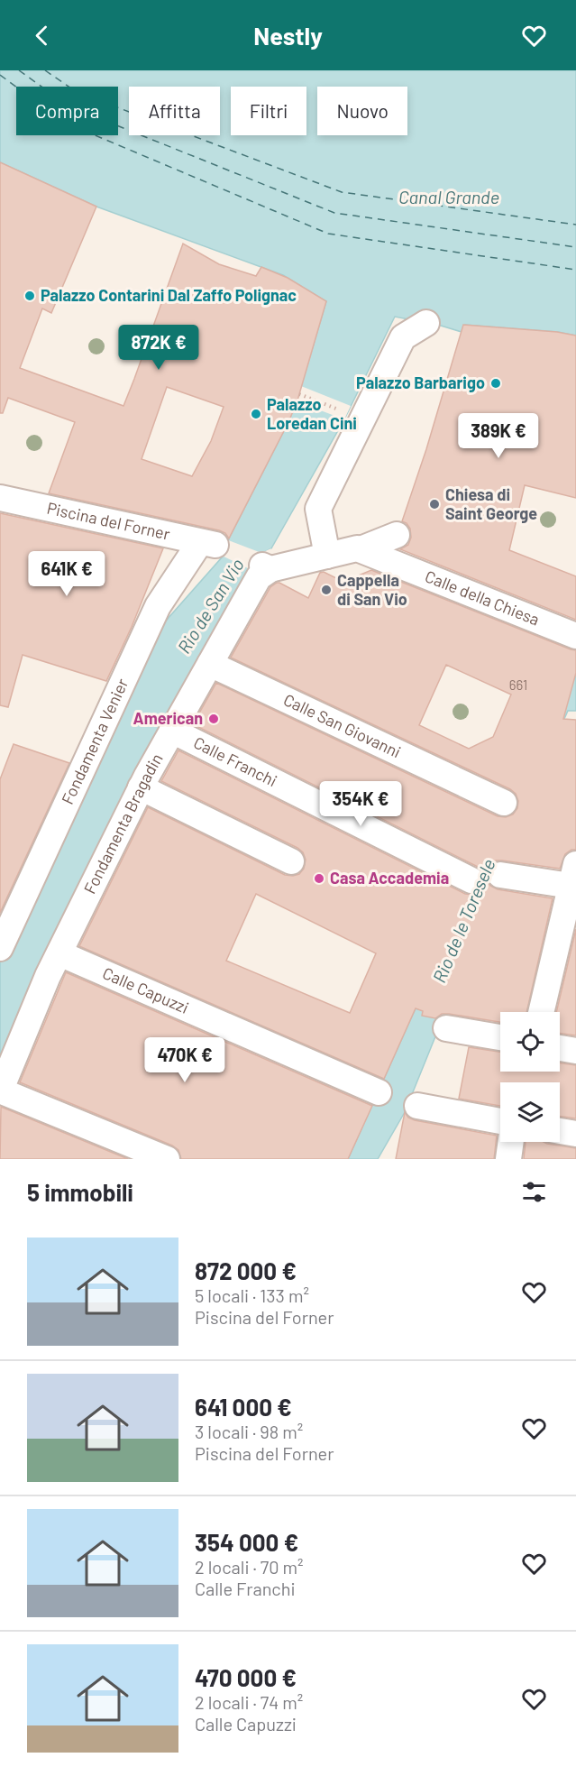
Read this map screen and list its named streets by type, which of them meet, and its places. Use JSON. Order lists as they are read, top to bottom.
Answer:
{
  "streets": {
    "street": [
      "Piscina del Forner",
      "Calle della Chiesa",
      "Calle San Giovanni",
      "Fondamenta Venier",
      "Calle Franchi",
      "Fondamenta Bragadin",
      "Calle Capuzzi"
    ]
  },
  "crossings": [
    ["Piscina del Forner", "Fondamenta Venier"],
    ["Calle San Giovanni", "Fondamenta Bragadin"],
    ["Calle Franchi", "Fondamenta Bragadin"],
    ["Fondamenta Bragadin", "Calle Capuzzi"]
  ],
  "water": ["Canal Grande", "Rio de San Vio", "Rio de le Toresele"],
  "places": [
    "Palazzo Contarini Dal Zaffo Polignac",
    "Palazzo Barbarigo",
    "Palazzo Loredan Cini",
    "Chiesa di Saint George",
    "Cappella di San Vio",
    "American",
    "Casa Accademia"
  ],
  "house_numbers": ["661"],
  "page": {
    "header": "Nestly",
    "chip": [
      "Compra",
      "Affitta",
      "Filtri",
      "Nuovo"
    ],
    "price": [
      "872K €",
      "389K €",
      "641K €",
      "354K €",
      "470K €"
    ],
    "heading": "5 immobili",
    "list": [
      {
        "name": "872 000 €",
        "note": "5 locali · 133 m² · Piscina del Forner"
      },
      {
        "name": "641 000 €",
        "note": "3 locali · 98 m² · Piscina del Forner"
      },
      {
        "name": "354 000 €",
        "note": "2 locali · 70 m² · Calle Franchi"
      },
      {
        "name": "470 000 €",
        "note": "2 locali · 74 m² · Calle Capuzzi"
      }
    ]
  }
}
